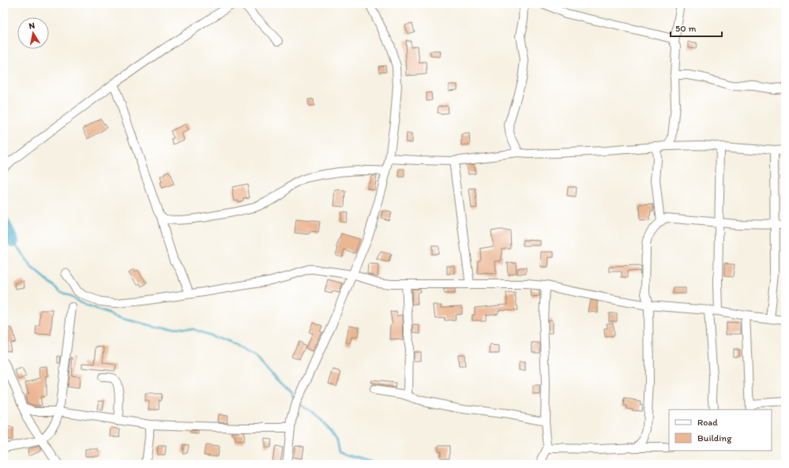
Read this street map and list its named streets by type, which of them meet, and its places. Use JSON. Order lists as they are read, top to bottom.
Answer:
{
  "legend": ["Road", "Building"],
  "scale_bar": "50 m",
  "north": "top"
}
